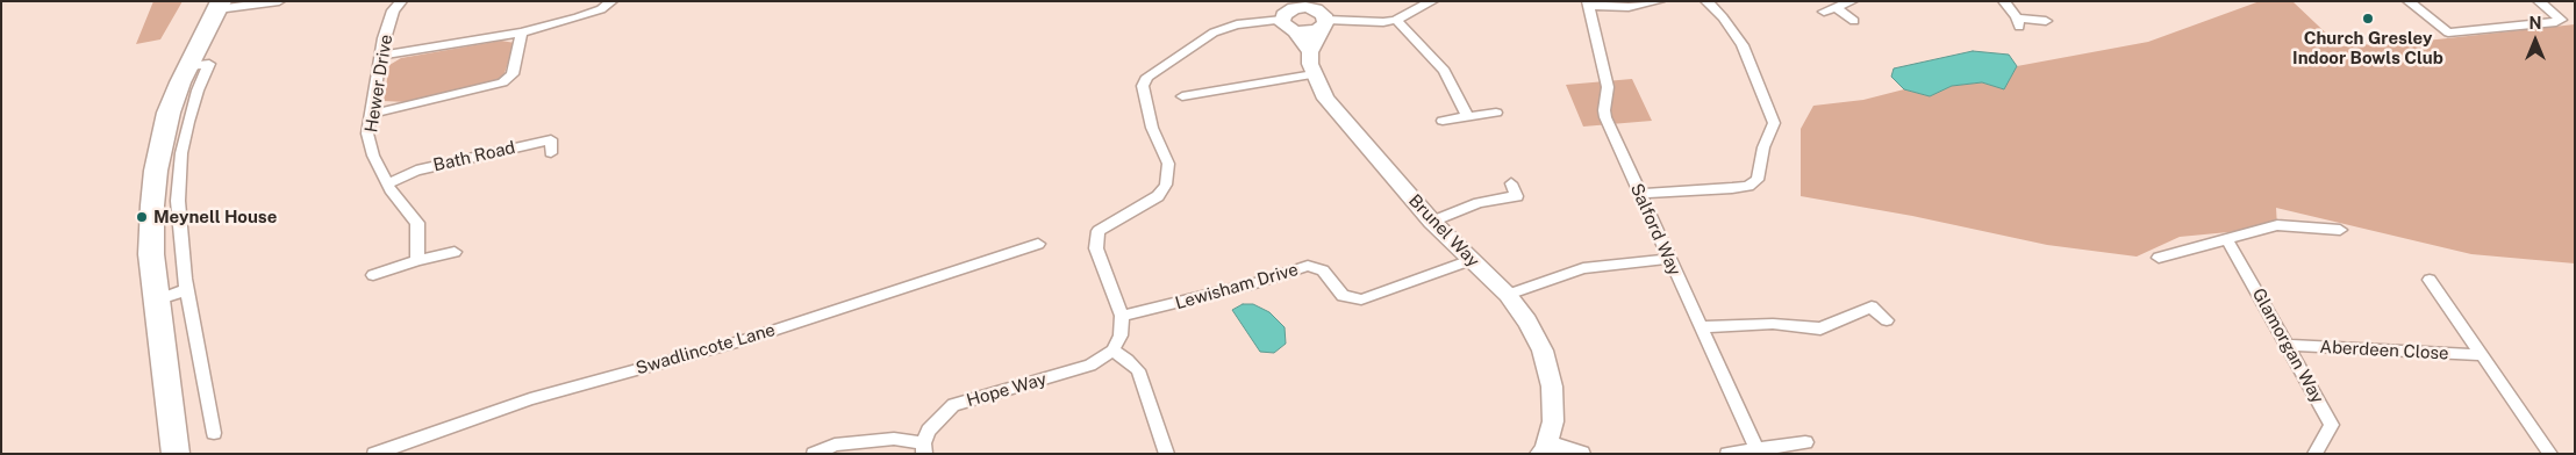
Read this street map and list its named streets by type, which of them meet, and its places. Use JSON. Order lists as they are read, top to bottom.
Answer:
{
  "streets": {
    "street": [
      "Hewer Drive",
      "Bath Road",
      "Salford Way",
      "Brunel Way",
      "Lewisham Drive",
      "Glamorgan Way",
      "Swadlincote Lane",
      "Aberdeen Close",
      "Hope Way"
    ]
  },
  "crossings": [
    ["Hewer Drive", "Bath Road"],
    ["Brunel Way", "Lewisham Drive"],
    ["Glamorgan Way", "Aberdeen Close"]
  ],
  "places": ["Church Gresley Indoor Bowls Club", "Meynell House"],
  "north": "top"
}
